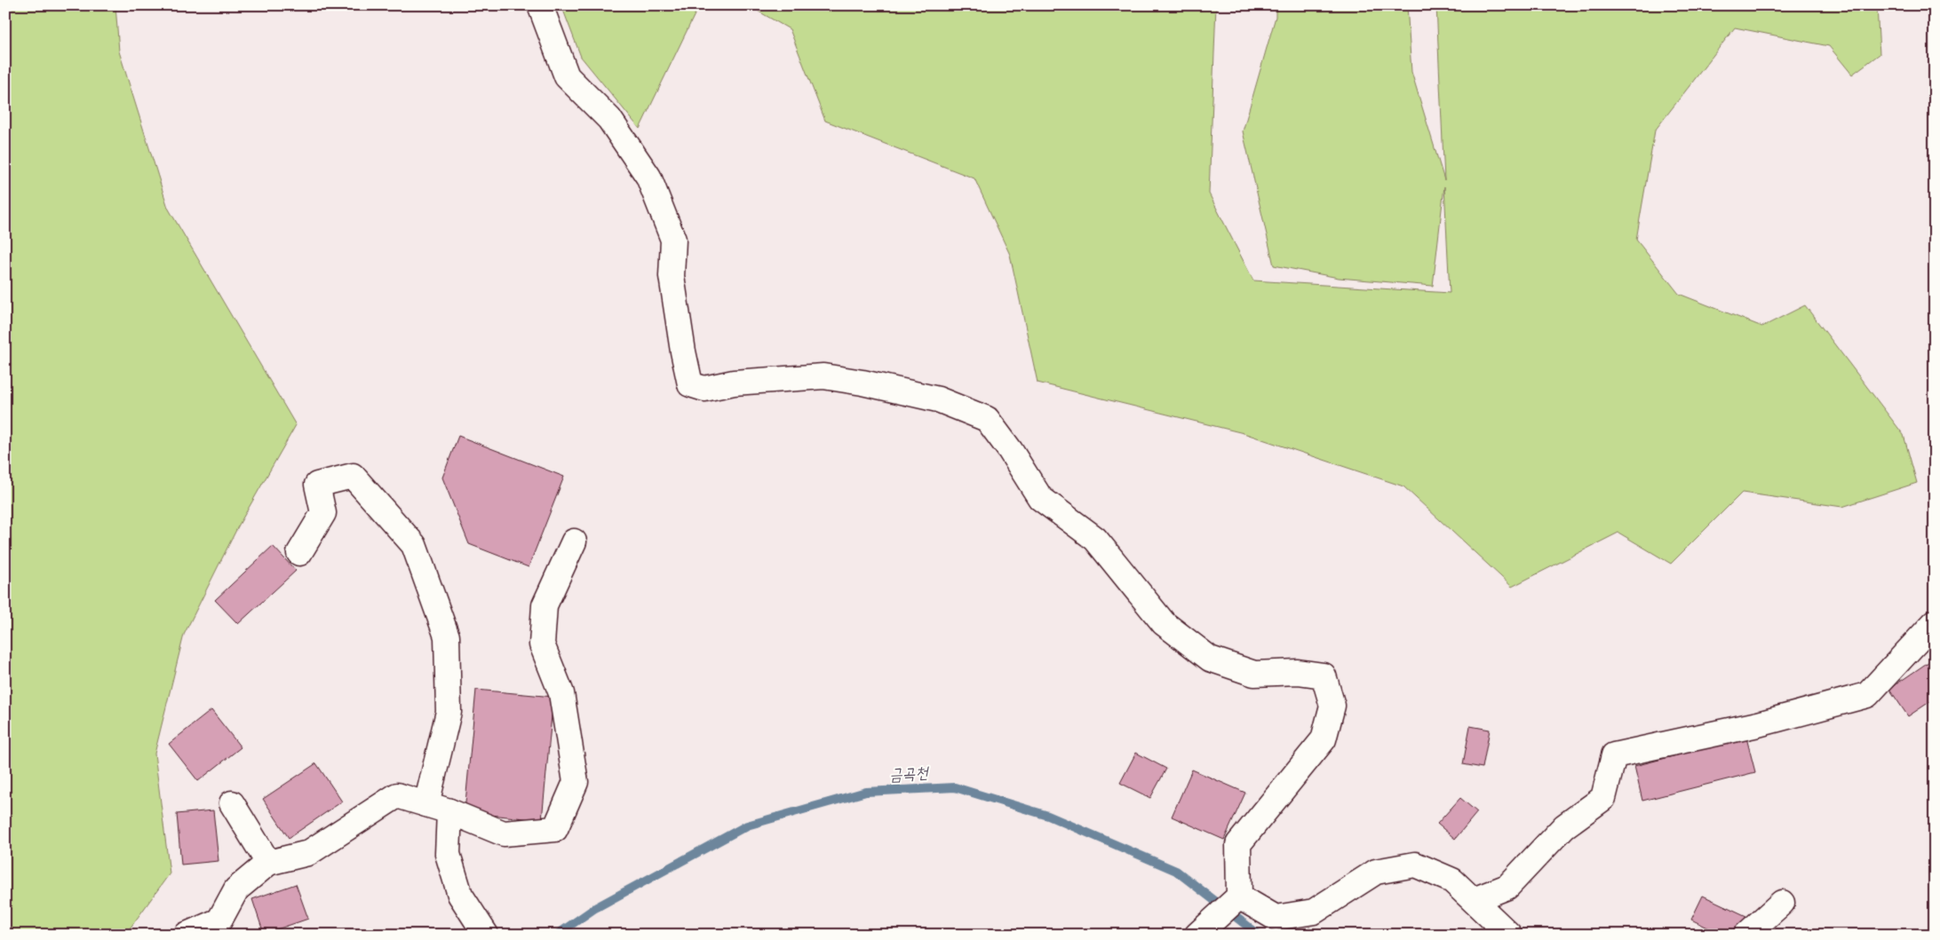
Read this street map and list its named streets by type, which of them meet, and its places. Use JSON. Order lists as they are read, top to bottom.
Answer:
{
  "water": ["금곡천"]
}
